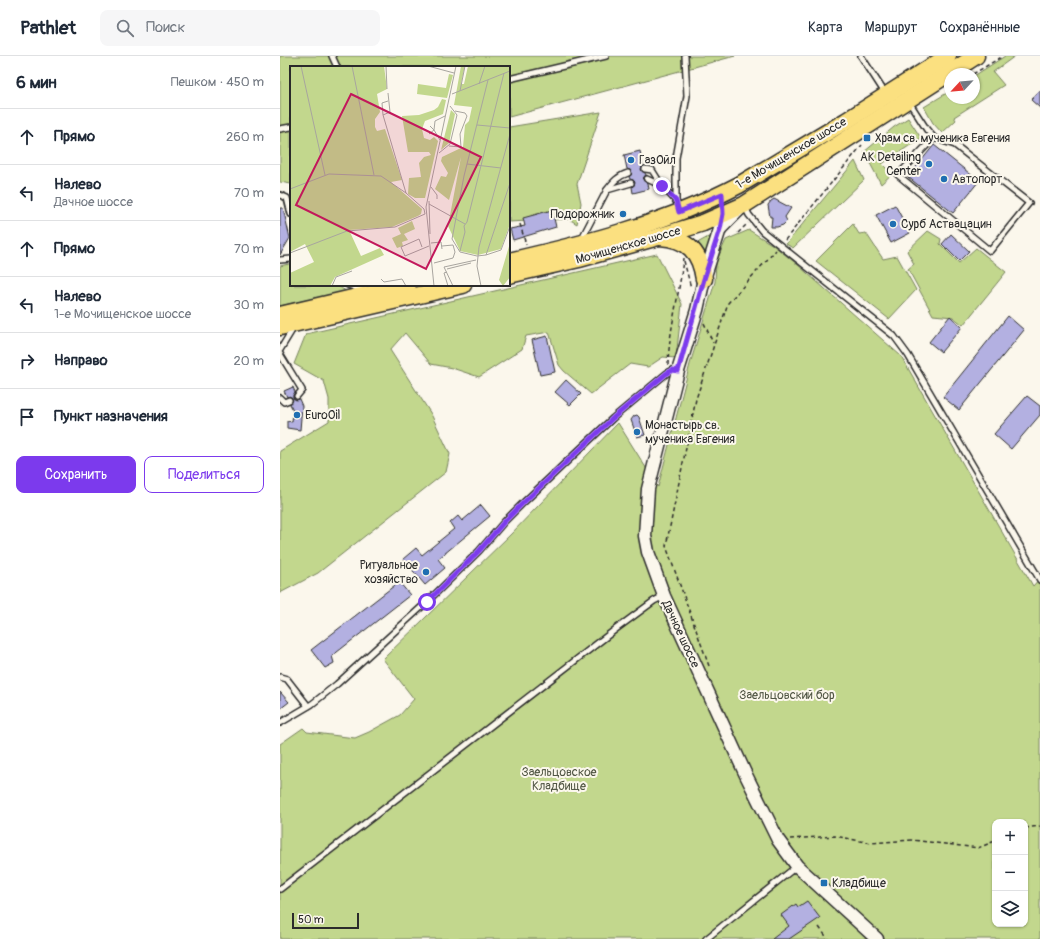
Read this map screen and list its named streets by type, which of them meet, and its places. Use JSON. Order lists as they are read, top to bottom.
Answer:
{
  "streets": {
    "main road": ["1-е Мочищенское шоссе", "Мочищенское шоссе"],
    "street": ["Дачное шоссе"]
  },
  "crossings": [
    ["1-е Мочищенское шоссе", "Мочищенское шоссе"],
    ["Мочищенское шоссе", "Дачное шоссе"]
  ],
  "parks": ["Заельцовский бор", "Заельцовское Кладбище"],
  "places": {
    "transit": ["Храм св. мученика Евгения", "Кладбище"],
    "other": [
      "ГазОйл",
      "АК Detailing Center",
      "Автопорт",
      "Подорожник",
      "Сурб Аствацацин",
      "EuroOil",
      "Монастырь св. мученика Евгения",
      "Ритуальное хозяйство"
    ]
  },
  "scale_bar": "50 m",
  "north": "bottom left",
  "page": {
    "header": "Pathlet",
    "search": "Поиск",
    "nav": ["Карта", "Маршрут", "Сохранённые"],
    "heading": ["6 мин", "Пешком · 450 m"],
    "list": [
      ["Прямо", "260 m"],
      ["Налево", "Дачное шоссе", "70 m"],
      ["Прямо", "70 m"],
      ["Налево", "1-е Мочищенское шоссе", "30 m"],
      ["Направо", "20 m"],
      "Пункт назначения"
    ],
    "buttons": ["Сохранить", "Поделиться"],
    "map_buttons": ["+", "−"],
    "scale": "50 m"
  }
}
